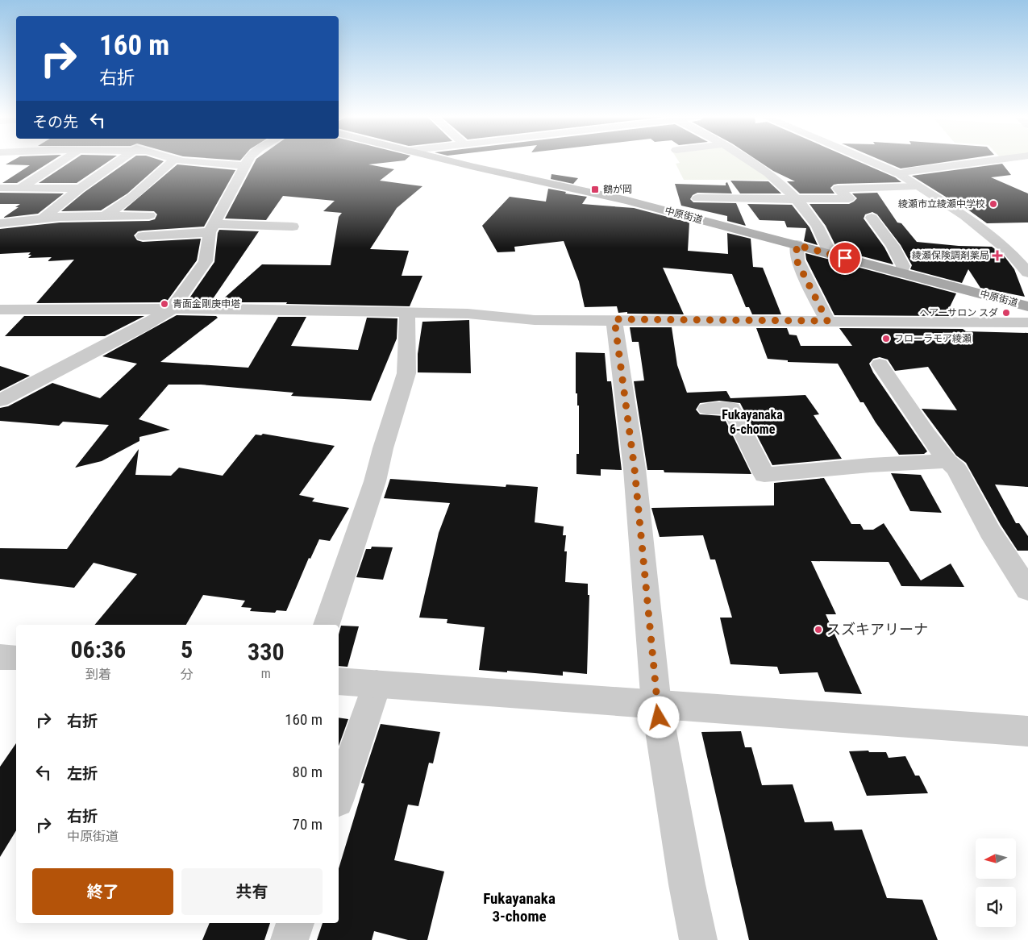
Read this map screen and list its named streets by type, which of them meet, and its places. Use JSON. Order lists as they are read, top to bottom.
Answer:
{
  "streets": {
    "main road": ["中原街道"]
  },
  "districts": ["Fukayanaka 6-chome", "Fukayanaka 3-chome"],
  "places": {
    "transit": ["鶴が岡"],
    "other": [
      "綾瀬市立綾瀬中学校",
      "青面金剛庚申塔",
      "ヘアーサロン スダ",
      "フローラモア綾瀬",
      "スズキアリーナ"
    ],
    "health": ["綾瀬保険調剤薬局"]
  },
  "north": "left",
  "page": {
    "turn": ["160 m", "右折"],
    "then": "その先",
    "eta": [
      "06:36",
      "到着",
      "5",
      "分",
      "330",
      "m"
    ],
    "list": [
      {
        "name": "右折",
        "value": "160 m"
      },
      {
        "name": "左折",
        "value": "80 m"
      },
      {
        "name": "右折",
        "note": "中原街道",
        "value": "70 m"
      }
    ],
    "buttons": ["終了", "共有"]
  }
}
